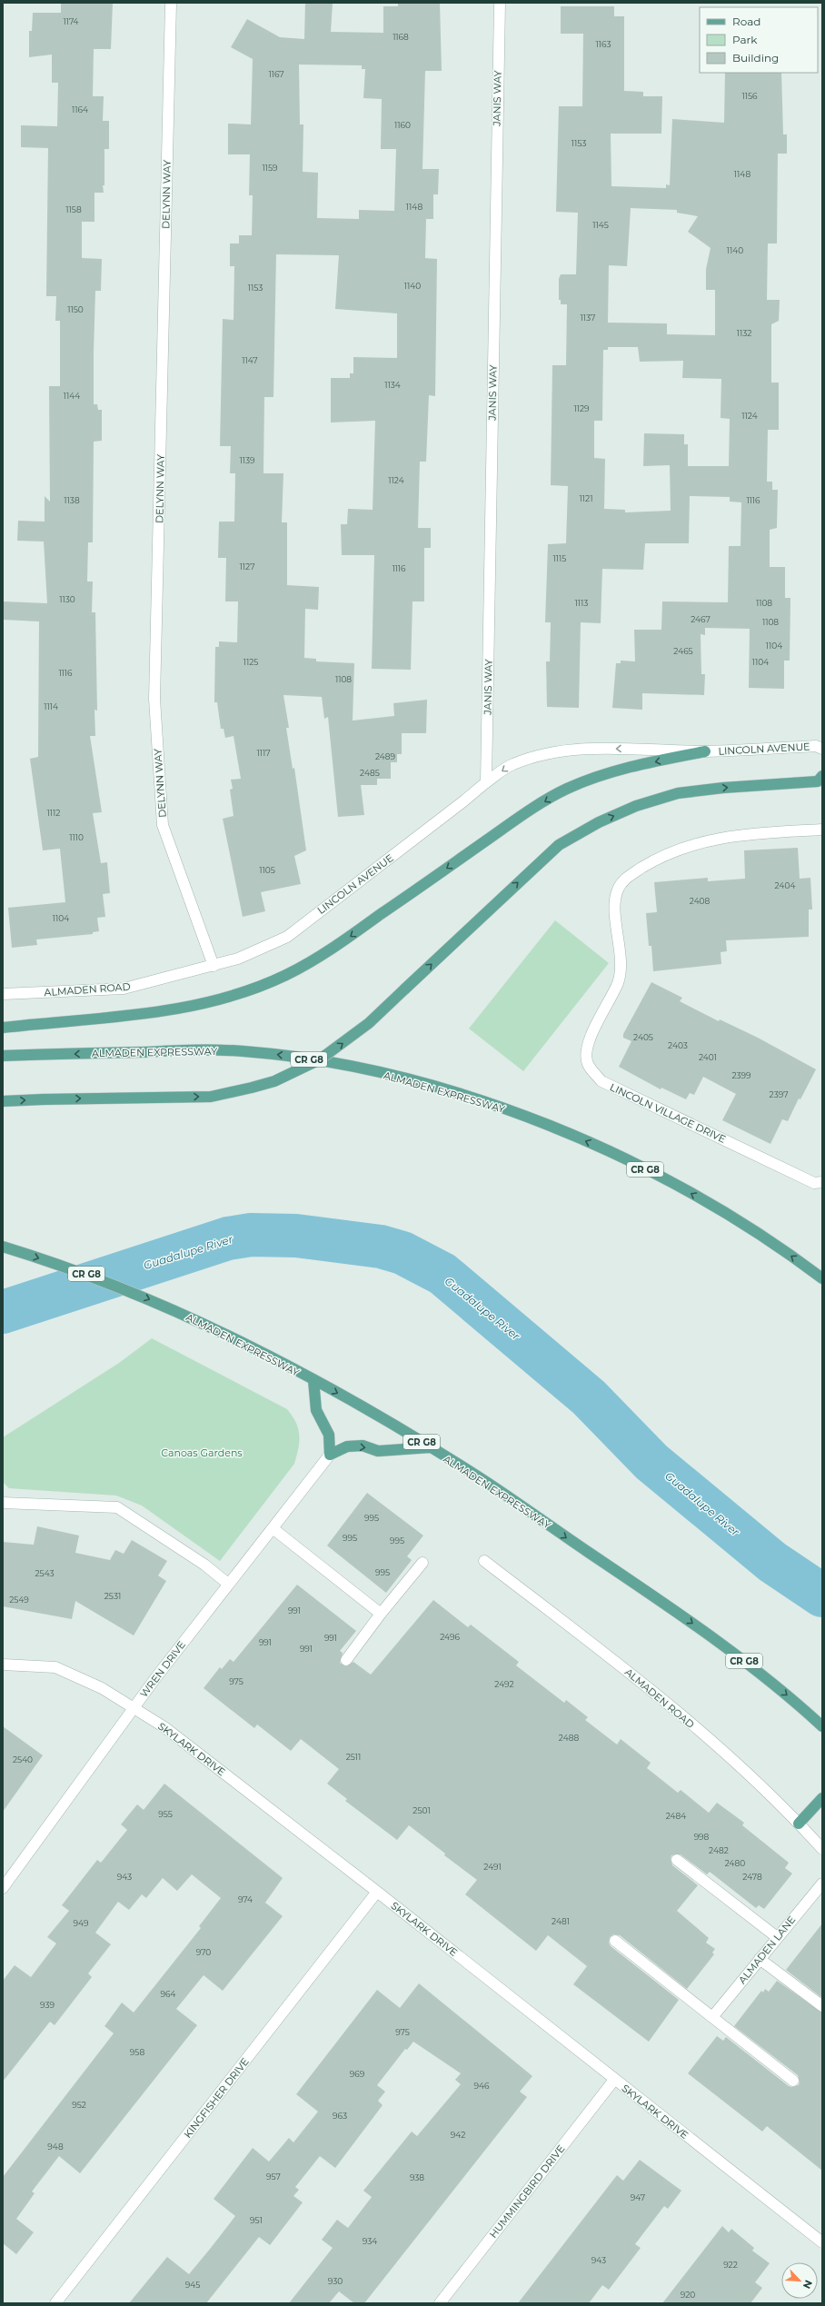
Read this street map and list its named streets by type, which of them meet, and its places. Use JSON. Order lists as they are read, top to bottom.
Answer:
{
  "streets": {
    "main road": ["ALMADEN EXPRESSWAY", "CR G8"],
    "street": [
      "JANIS WAY",
      "DELYNN WAY",
      "LINCOLN AVENUE",
      "ALMADEN ROAD",
      "LINCOLN VILLAGE DRIVE",
      "WREN DRIVE",
      "SKYLARK DRIVE",
      "ALMADEN LANE",
      "KINGFISHER DRIVE",
      "HUMMINGBIRD DRIVE"
    ]
  },
  "crossings": [
    ["JANIS WAY", "LINCOLN AVENUE"],
    ["DELYNN WAY", "LINCOLN AVENUE"],
    ["DELYNN WAY", "ALMADEN ROAD"],
    ["LINCOLN AVENUE", "ALMADEN ROAD"],
    ["WREN DRIVE", "SKYLARK DRIVE"],
    ["SKYLARK DRIVE", "KINGFISHER DRIVE"],
    ["SKYLARK DRIVE", "HUMMINGBIRD DRIVE"]
  ],
  "water": ["Guadalupe River"],
  "parks": ["Canoas Gardens"],
  "house_numbers": [
    "1174",
    "1168",
    "1163",
    "1167",
    "1156",
    "1164",
    "1160",
    "1153",
    "1159",
    "1148",
    "1148",
    "1158",
    "1145",
    "1140",
    "1140",
    "1153",
    "1150",
    "1137",
    "1132",
    "1147",
    "1134",
    "1144",
    "1129",
    "1124",
    "1139",
    "1124",
    "1121",
    "1138",
    "1116",
    "1115",
    "1127",
    "1116",
    "1130",
    "1113",
    "1108",
    "2467",
    "1108",
    "1104",
    "2465",
    "1125",
    "1104",
    "1116",
    "1108",
    "1114",
    "1117",
    "2489",
    "2485",
    "1112",
    "1110",
    "1105",
    "2404",
    "2408",
    "1104",
    "2405",
    "2403",
    "2401",
    "2399",
    "2397",
    "995",
    "995",
    "995",
    "995",
    "2543",
    "2531",
    "2549",
    "991",
    "2496",
    "991",
    "991",
    "991",
    "975",
    "2492",
    "2488",
    "2511",
    "2540",
    "2501",
    "955",
    "2484",
    "998",
    "2482",
    "2480",
    "2491",
    "943",
    "2478",
    "974",
    "2481",
    "949",
    "970",
    "964",
    "939",
    "975",
    "958",
    "969",
    "946",
    "952",
    "963",
    "942",
    "948",
    "957",
    "938",
    "947",
    "951",
    "934",
    "943",
    "922",
    "930",
    "945",
    "920"
  ],
  "legend": ["Road", "Park", "Building"],
  "north": "bottom right"
}
